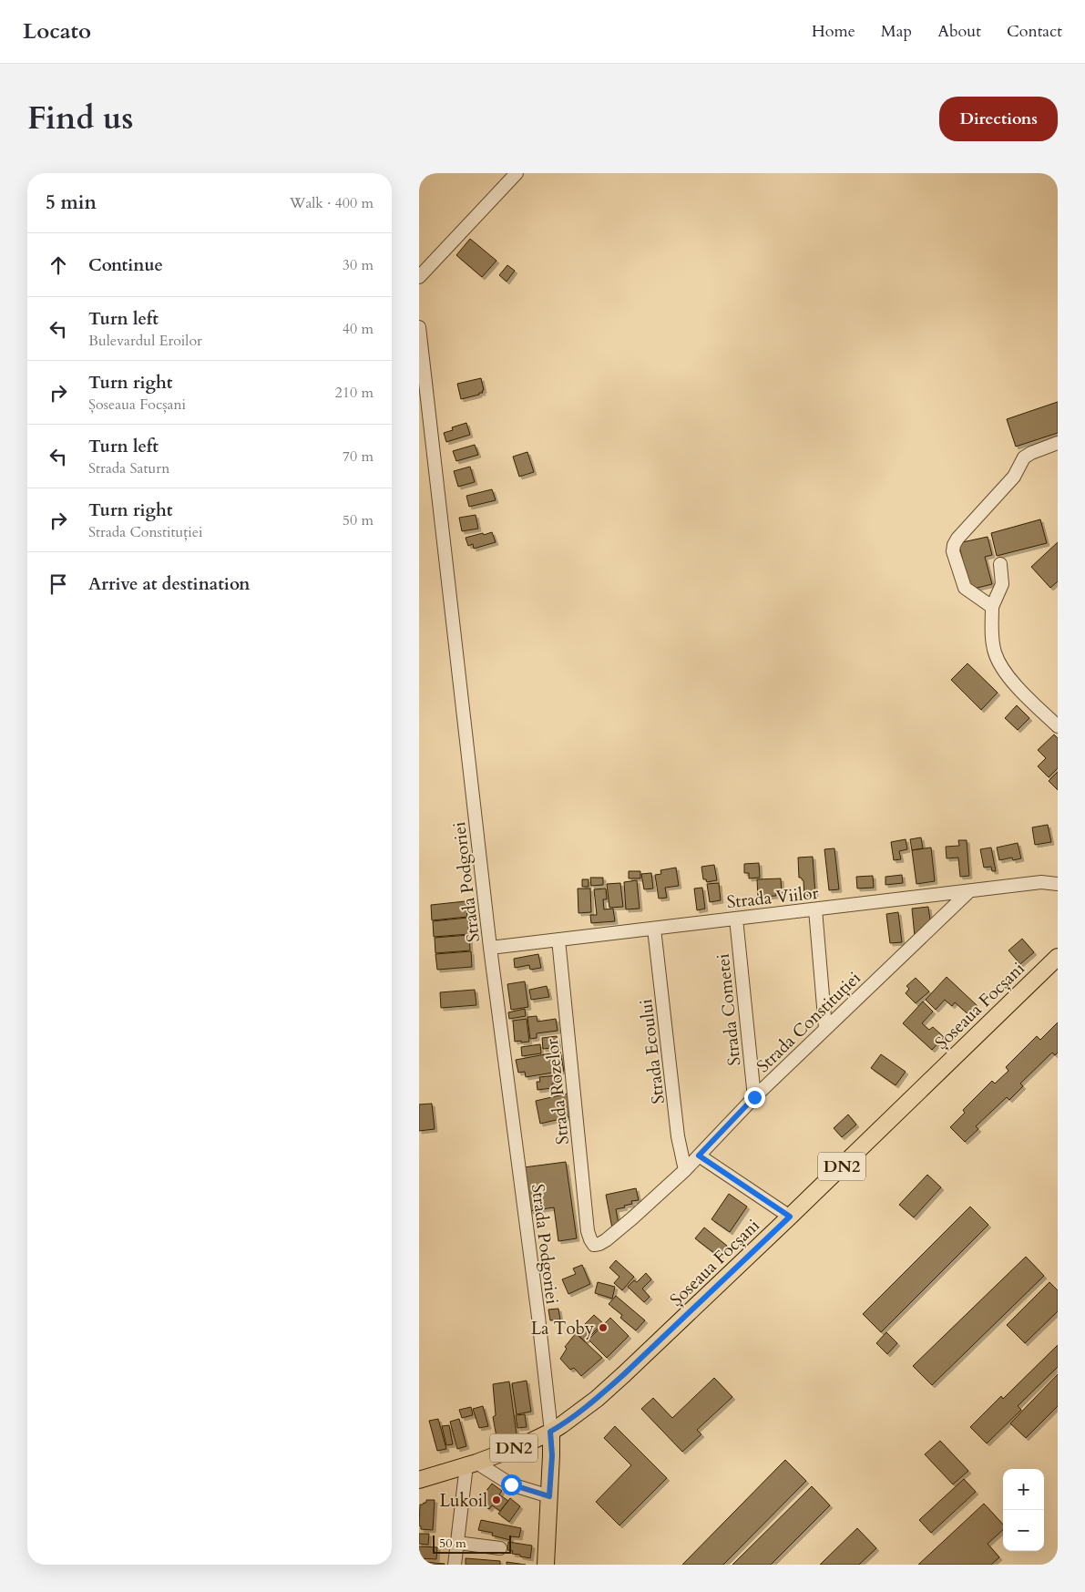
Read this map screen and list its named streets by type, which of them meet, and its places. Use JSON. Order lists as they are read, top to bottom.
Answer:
{
  "streets": {
    "main road": ["Șoseaua Focșani", "DN2"],
    "street": [
      "Strada Podgoriei",
      "Strada Viilor",
      "Strada Cometei",
      "Strada Constituției",
      "Strada Ecoului",
      "Strada Rozelor"
    ]
  },
  "crossings": [
    ["Strada Podgoriei", "Strada Viilor"],
    ["Strada Podgoriei", "Șoseaua Focșani"],
    ["Strada Viilor", "Strada Cometei"],
    ["Strada Viilor", "Strada Constituției"],
    ["Strada Viilor", "Strada Ecoului"],
    ["Strada Viilor", "Strada Rozelor"],
    ["Strada Cometei", "Strada Constituției"],
    ["Strada Constituției", "Strada Ecoului"],
    ["Strada Constituției", "Strada Rozelor"]
  ],
  "places": ["La Toby", "Lukoil"],
  "scale_bar": "50 m",
  "page": {
    "header": "Locato",
    "nav": [
      "Home",
      "Map",
      "About",
      "Contact"
    ],
    "title": "Find us",
    "buttons": "Directions",
    "heading": ["5 min", "Walk · 400 m"],
    "list": [
      ["Continue", "30 m"],
      ["Turn left", "Bulevardul Eroilor", "40 m"],
      ["Turn right", "Șoseaua Focșani", "210 m"],
      ["Turn left", "Strada Saturn", "70 m"],
      ["Turn right", "Strada Constituției", "50 m"],
      "Arrive at destination"
    ],
    "map_buttons": ["+", "−"],
    "scale": "50 m"
  }
}
